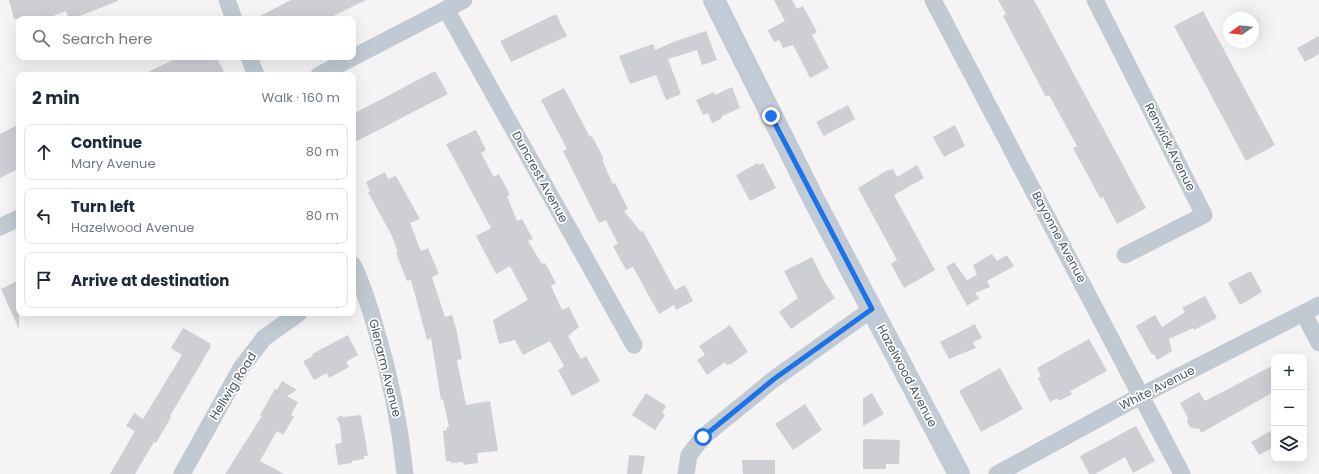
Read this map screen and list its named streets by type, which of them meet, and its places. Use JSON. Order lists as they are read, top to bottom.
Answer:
{
  "streets": {
    "street": [
      "Renwick Avenue",
      "Duncrest Avenue",
      "Bayonne Avenue",
      "Glenarm Avenue",
      "Hazelwood Avenue",
      "Hellwig Road",
      "White Avenue"
    ]
  },
  "crossings": [
    ["Bayonne Avenue", "White Avenue"]
  ],
  "north": "left",
  "page": {
    "search": "Search here",
    "heading": ["2 min", "Walk · 160 m"],
    "list": [
      ["Continue", "Mary Avenue", "80 m"],
      ["Turn left", "Hazelwood Avenue", "80 m"],
      "Arrive at destination"
    ],
    "map_buttons": ["+", "−"]
  }
}
